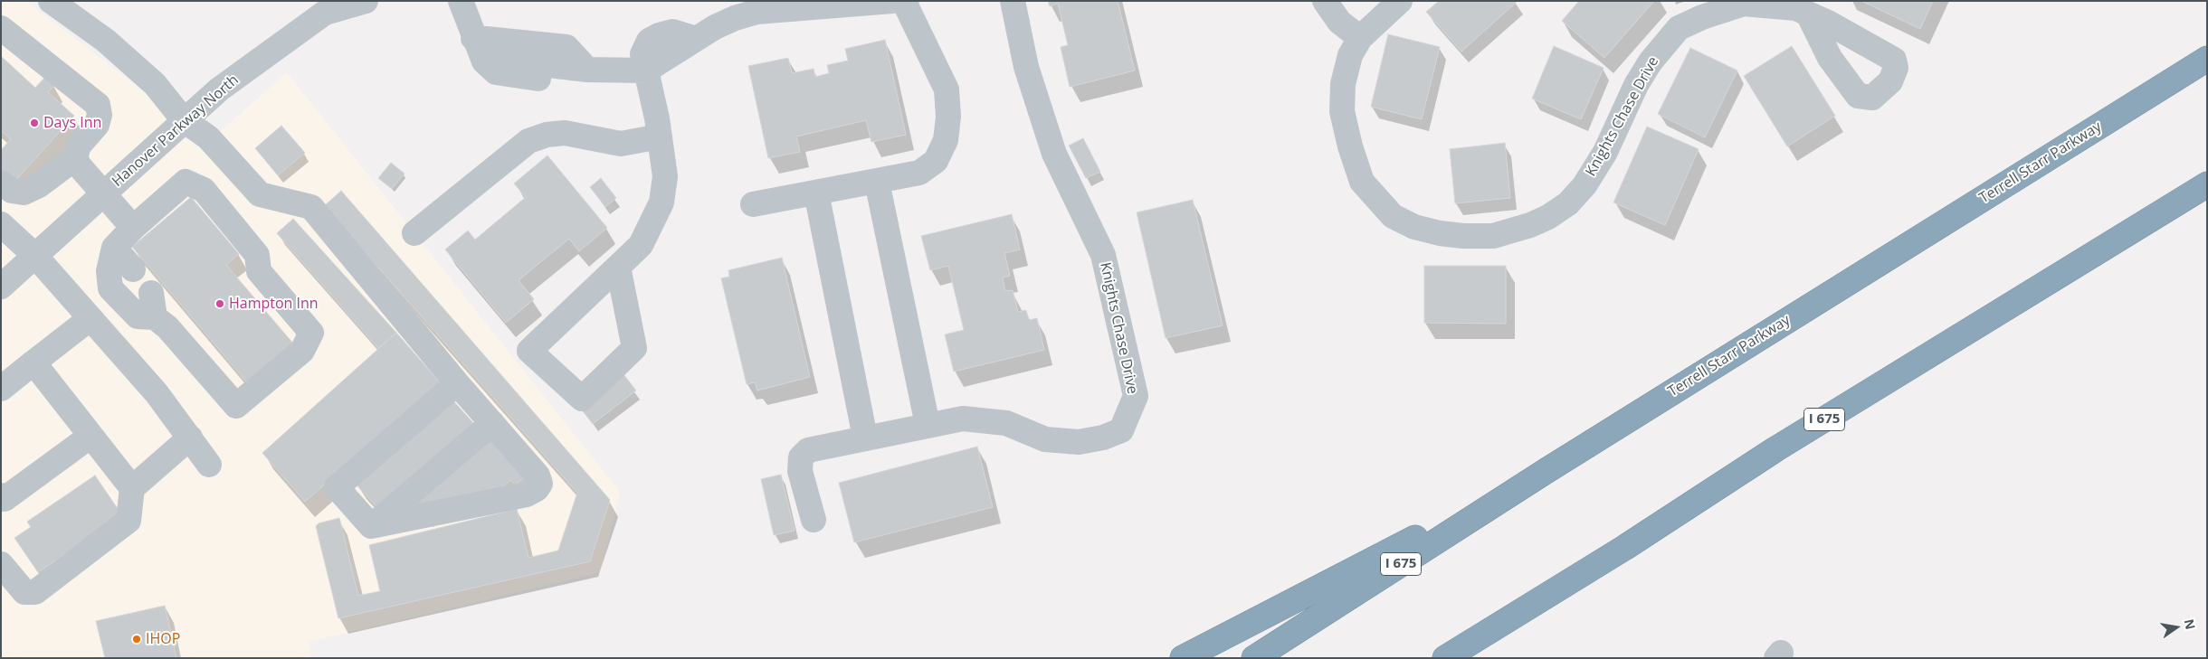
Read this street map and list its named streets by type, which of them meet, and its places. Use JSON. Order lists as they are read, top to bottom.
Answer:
{
  "streets": {
    "highway": ["Terrell Starr Parkway", "I 675"],
    "street": ["Knights Chase Drive", "Hanover Parkway North"]
  },
  "places": ["Days Inn", "Hampton Inn", "IHOP"],
  "north": "right"
}
